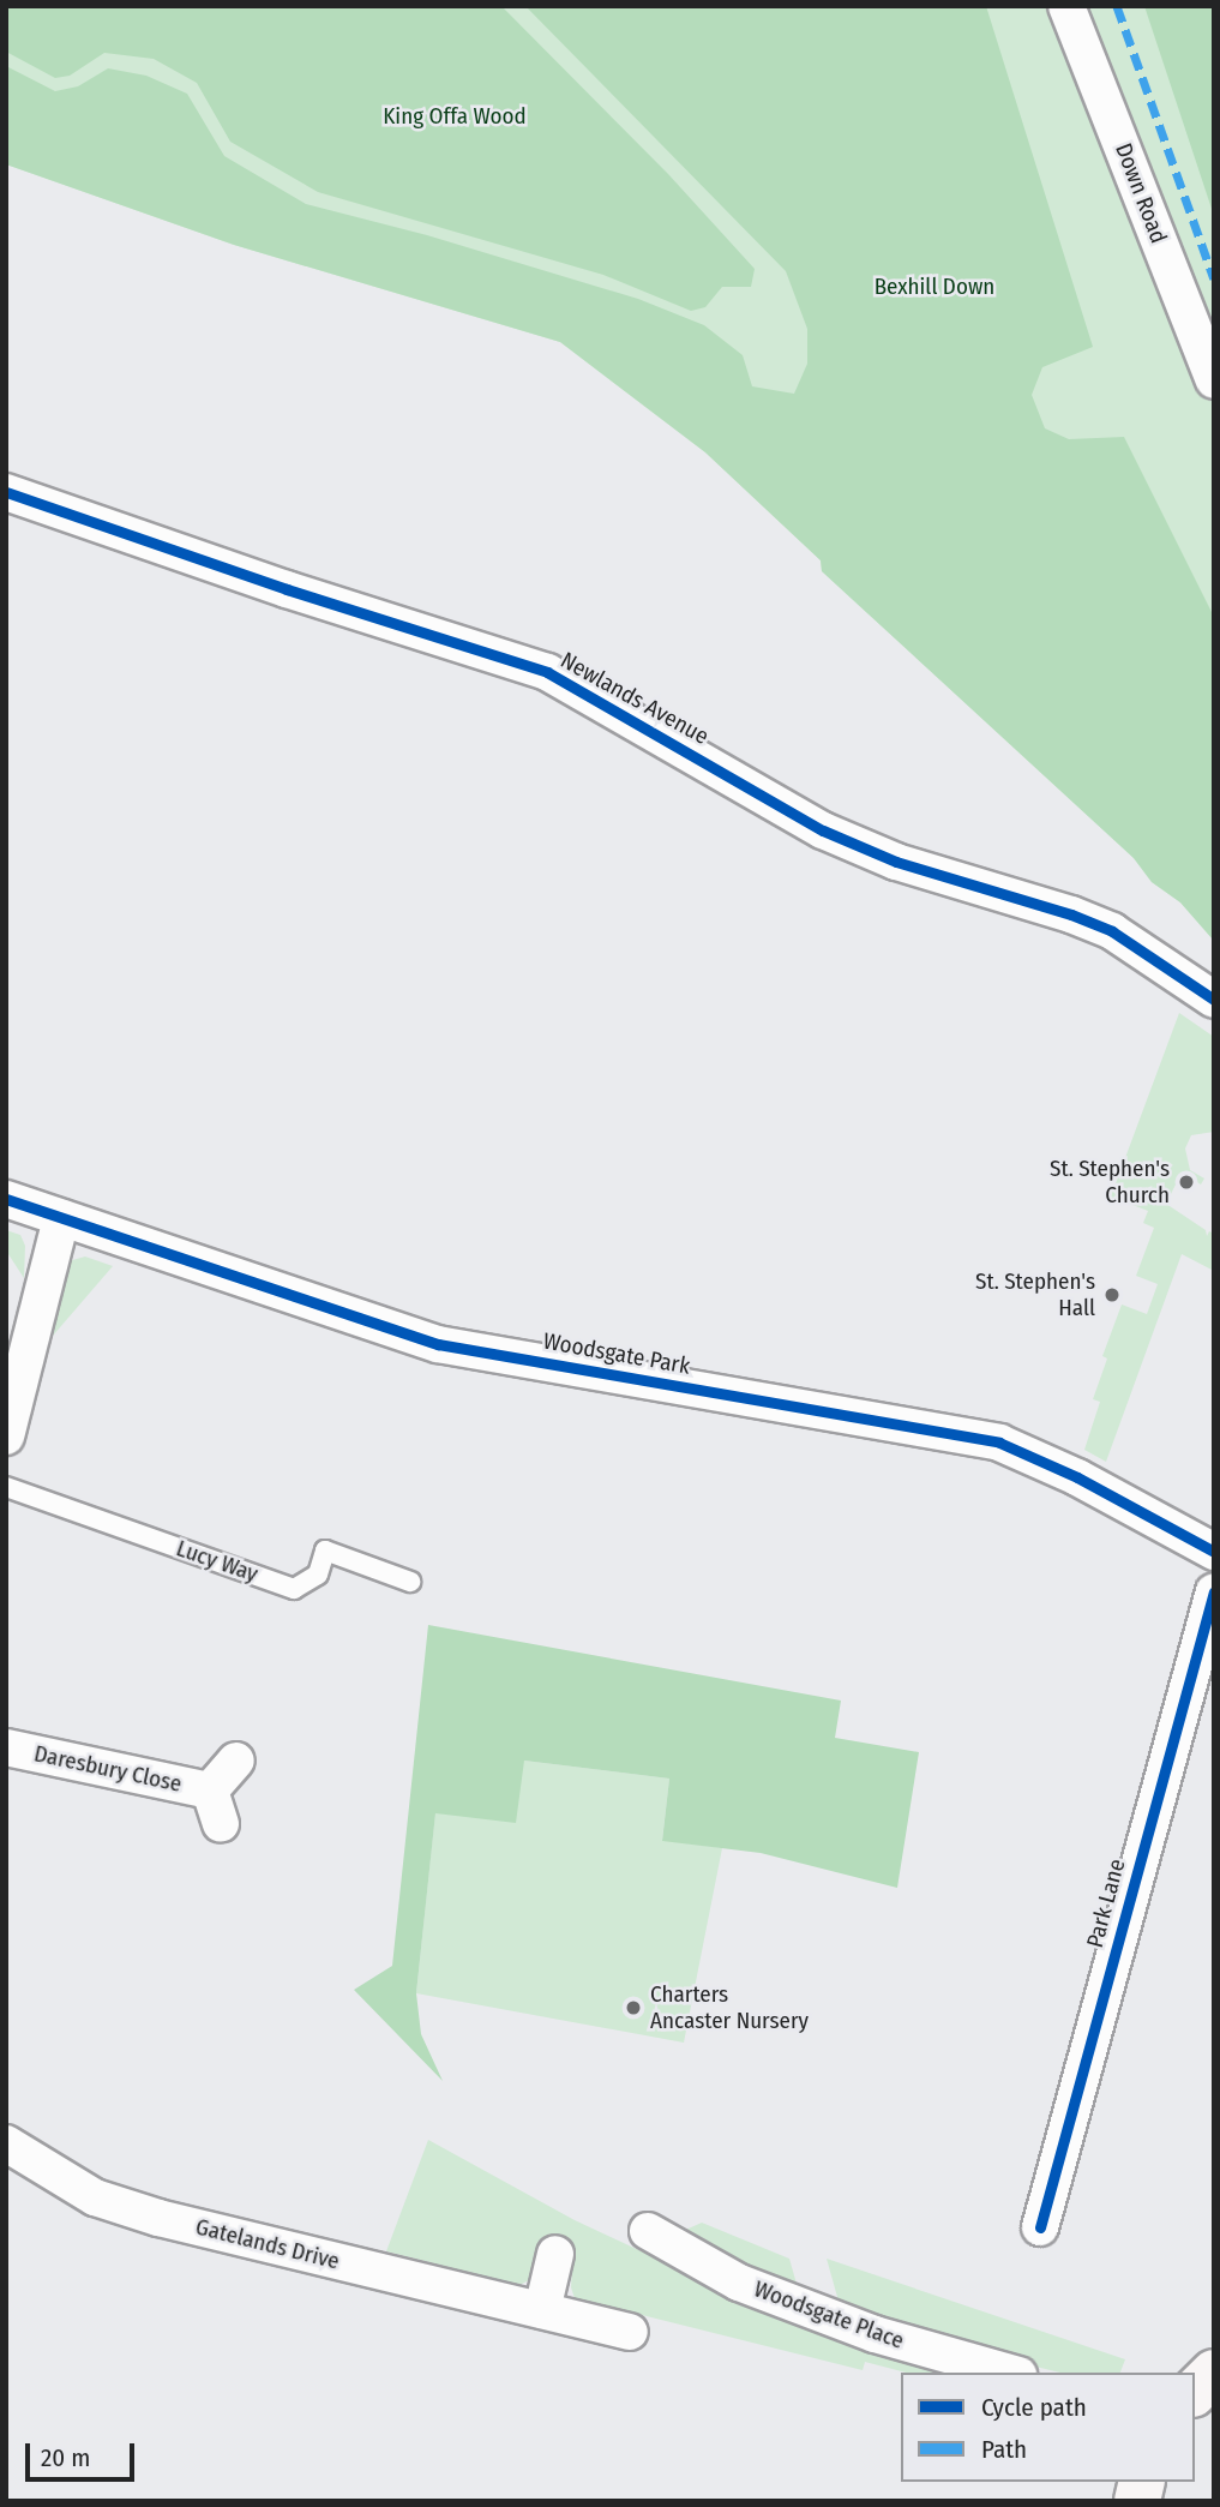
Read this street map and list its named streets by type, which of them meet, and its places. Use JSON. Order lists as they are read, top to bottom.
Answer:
{
  "streets": {
    "street": [
      "Down Road",
      "Newlands Avenue",
      "Woodsgate Park",
      "Daresbury Close",
      "Park Lane",
      "Gatelands Drive",
      "Woodsgate Place"
    ],
    "lane": ["Lucy Way"]
  },
  "parks": ["King Offa Wood", "Bexhill Down"],
  "places": ["St. Stephen's Church", "St. Stephen's Hall", "Charters Ancaster Nursery"],
  "legend": ["Cycle path", "Path"],
  "scale_bar": "20 m"
}
